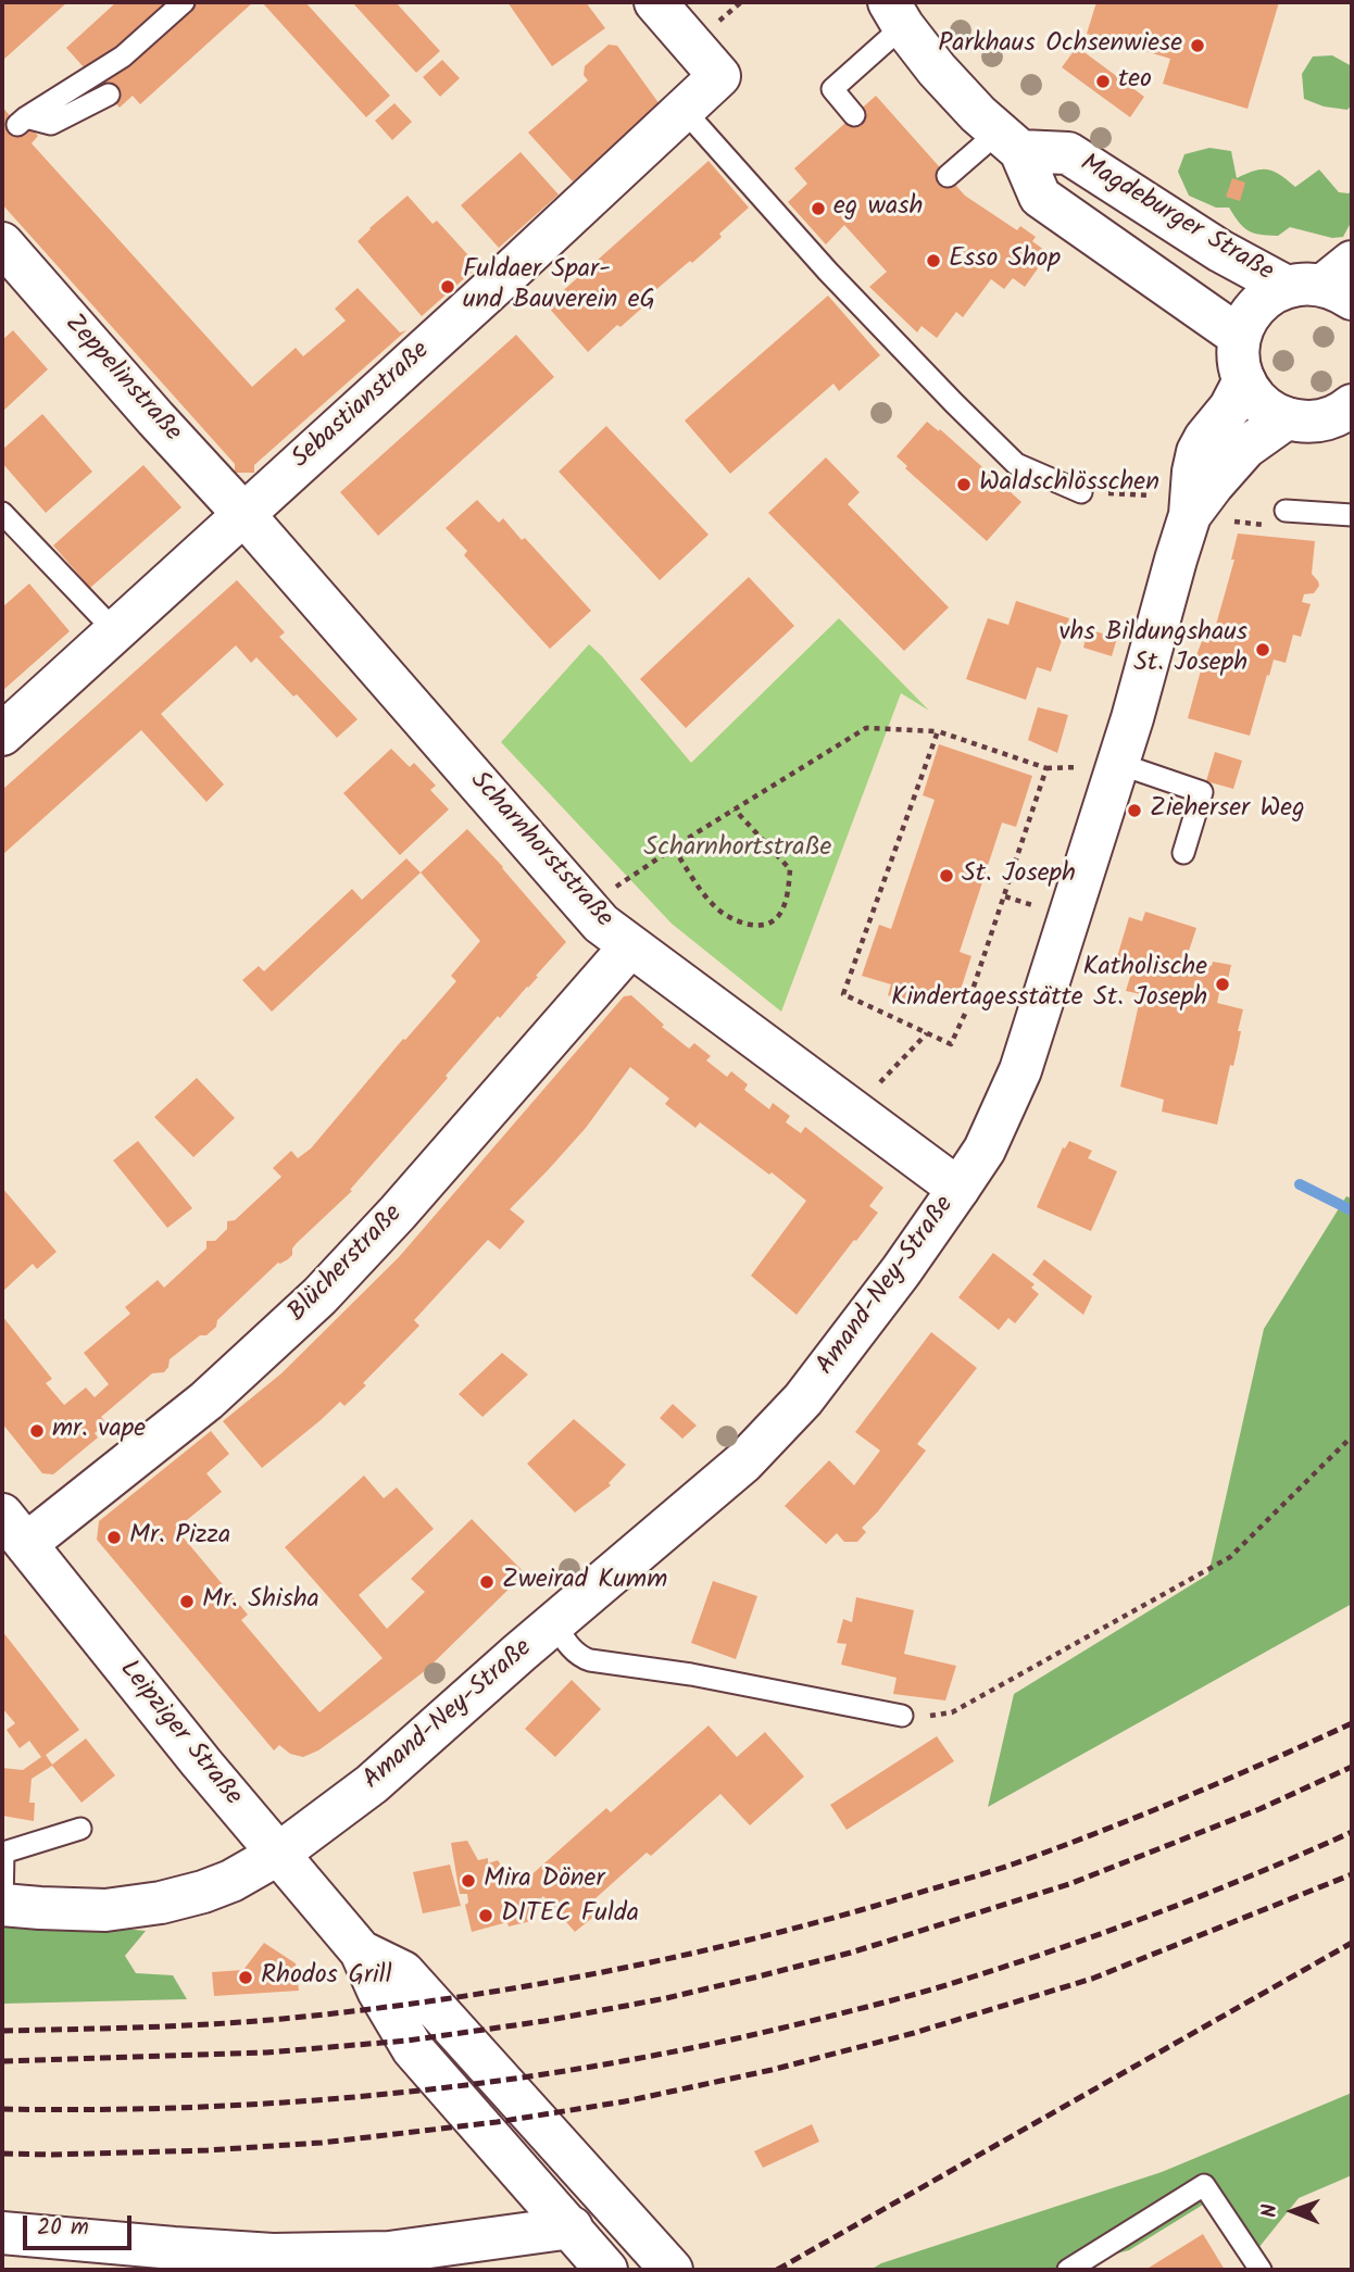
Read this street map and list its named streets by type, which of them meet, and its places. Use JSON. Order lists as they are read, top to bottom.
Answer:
{
  "streets": {
    "street": [
      "Magdeburger Straße",
      "Zeppelinstraße",
      "Sebastianstraße",
      "Scharnhorststraße",
      "Blücherstraße",
      "Amand-Ney-Straße",
      "Leipziger Straße"
    ]
  },
  "crossings": [
    ["Zeppelinstraße", "Sebastianstraße"],
    ["Zeppelinstraße", "Scharnhorststraße"],
    ["Sebastianstraße", "Scharnhorststraße"],
    ["Scharnhorststraße", "Blücherstraße"],
    ["Scharnhorststraße", "Amand-Ney-Straße"],
    ["Blücherstraße", "Leipziger Straße"],
    ["Amand-Ney-Straße", "Leipziger Straße"]
  ],
  "parks": ["Scharnhortstraße"],
  "places": [
    "Parkhaus Ochsenwiese",
    "teo",
    "eg wash",
    "Esso Shop",
    "Fuldaer Spar- und Bauverein eG",
    "Waldschlösschen",
    "vhs Bildungshaus St. Joseph",
    "Zieherser Weg",
    "St. Joseph",
    "Katholische Kindertagesstätte St. Joseph",
    "mr. vape",
    "Mr. Pizza",
    "Zweirad Kumm",
    "Mr. Shisha",
    "Mira Döner",
    "DITEC Fulda",
    "Rhodos Grill"
  ],
  "scale_bar": "20 m",
  "north": "left"
}
